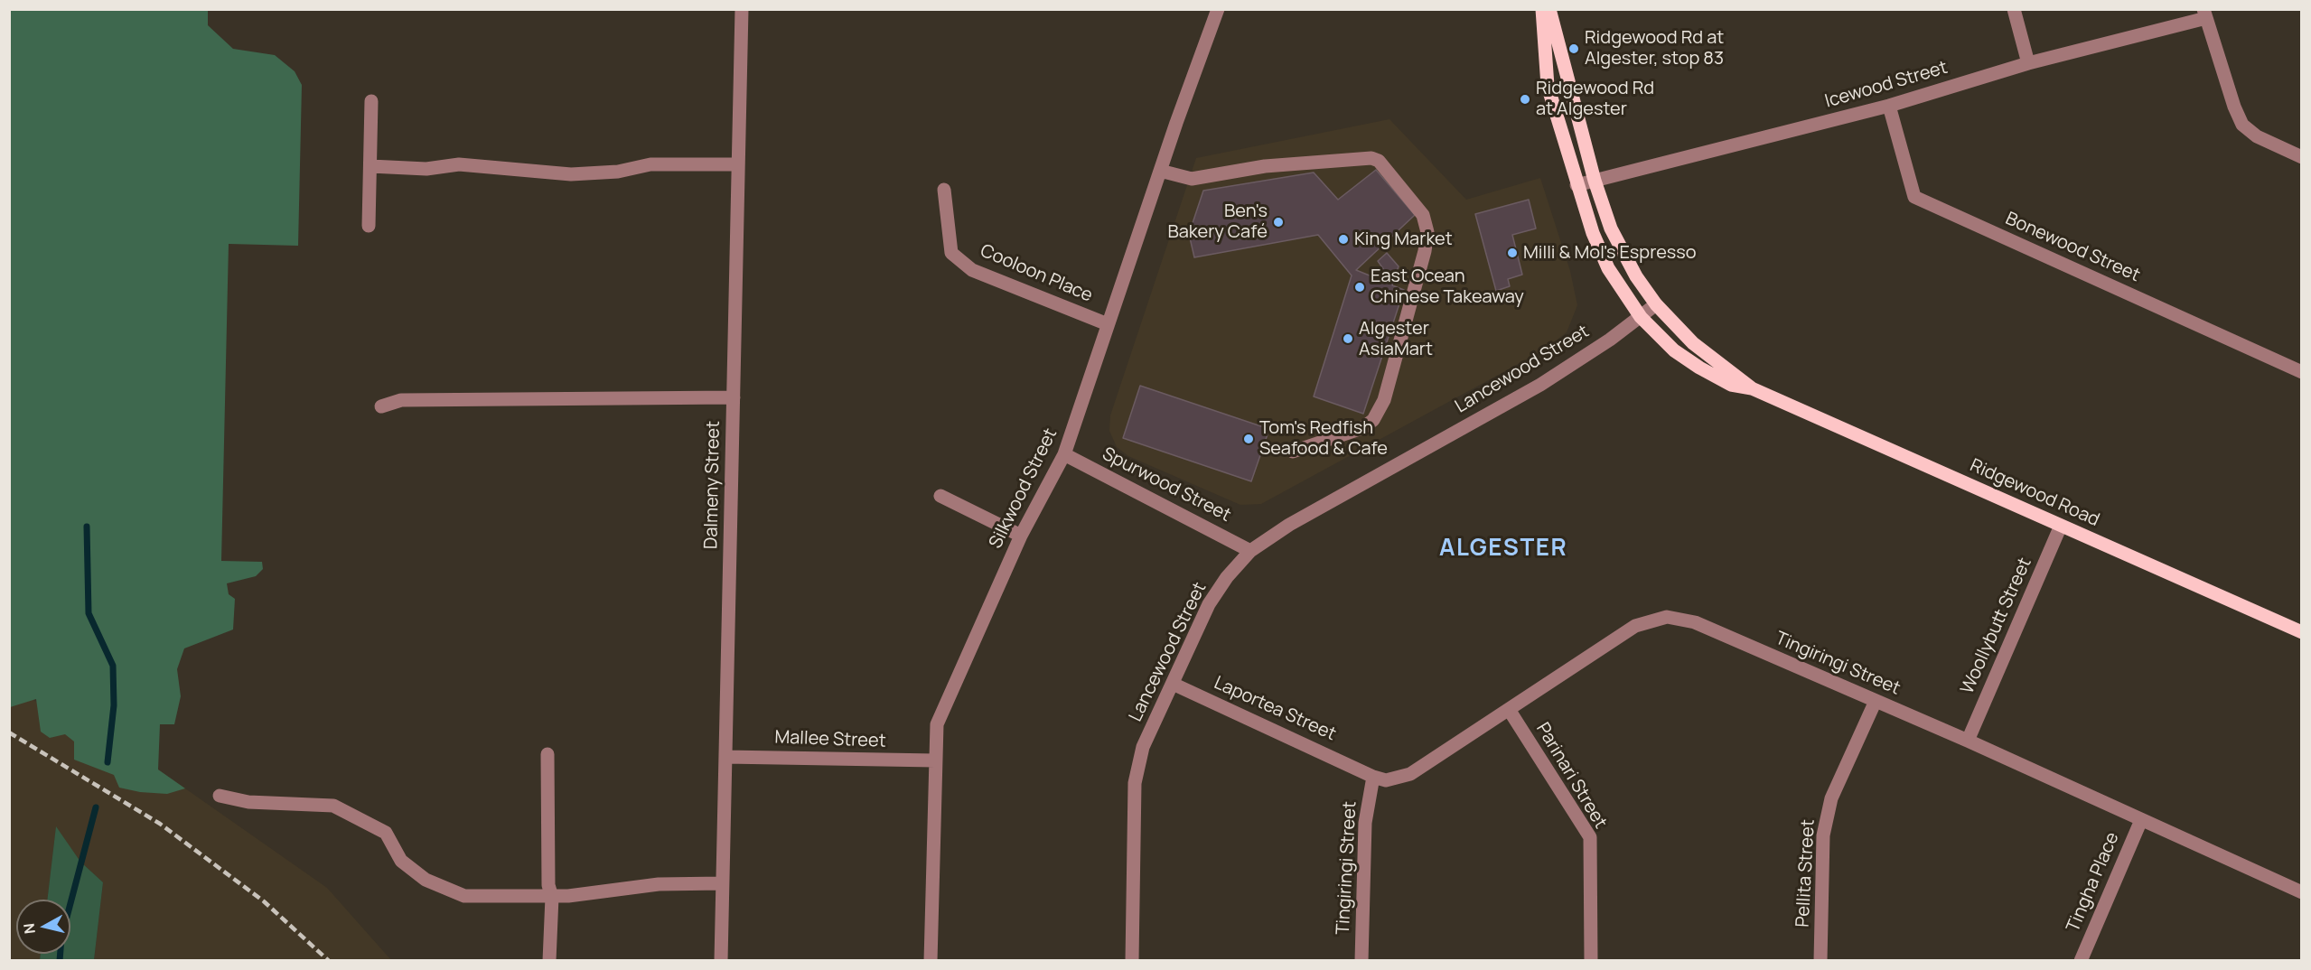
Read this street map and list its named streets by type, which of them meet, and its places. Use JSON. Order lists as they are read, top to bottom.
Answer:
{
  "streets": {
    "main road": ["Ridgewood Road"],
    "street": [
      "Icewood Street",
      "Bonewood Street",
      "Cooloon Place",
      "Lancewood Street",
      "Dalmeny Street",
      "Spurwood Street",
      "Silkwood Street",
      "Woollybutt Street",
      "Tingiringi Street",
      "Laportea Street",
      "Mallee Street",
      "Parinari Street",
      "Pellita Street",
      "Tingha Place"
    ]
  },
  "crossings": [
    ["Icewood Street", "Bonewood Street"],
    ["Cooloon Place", "Silkwood Street"],
    ["Lancewood Street", "Spurwood Street"],
    ["Lancewood Street", "Laportea Street"],
    ["Dalmeny Street", "Mallee Street"],
    ["Spurwood Street", "Silkwood Street"],
    ["Silkwood Street", "Mallee Street"],
    ["Ridgewood Road", "Woollybutt Street"],
    ["Woollybutt Street", "Tingiringi Street"],
    ["Tingiringi Street", "Laportea Street"],
    ["Tingiringi Street", "Parinari Street"],
    ["Tingiringi Street", "Pellita Street"],
    ["Tingiringi Street", "Tingha Place"]
  ],
  "districts": ["ALGESTER"],
  "places": [
    "Ridgewood Rd at Algester, stop 83",
    "Ridgewood Rd at Algester",
    "Ben's Bakery Café",
    "King Market",
    "Milli & Mol's Espresso",
    "East Ocean Chinese Takeaway",
    "Algester AsiaMart",
    "Tom's Redfish Seafood & Cafe"
  ],
  "north": "left"
}
